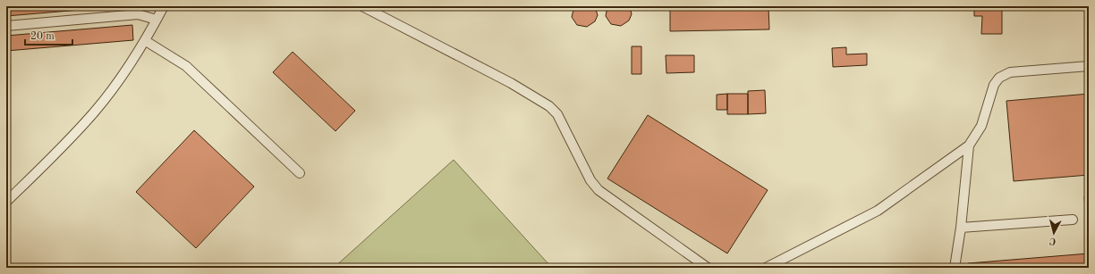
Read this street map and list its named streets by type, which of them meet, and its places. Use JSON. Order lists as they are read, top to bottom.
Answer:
{
  "scale_bar": "20 m",
  "north": "bottom"
}
